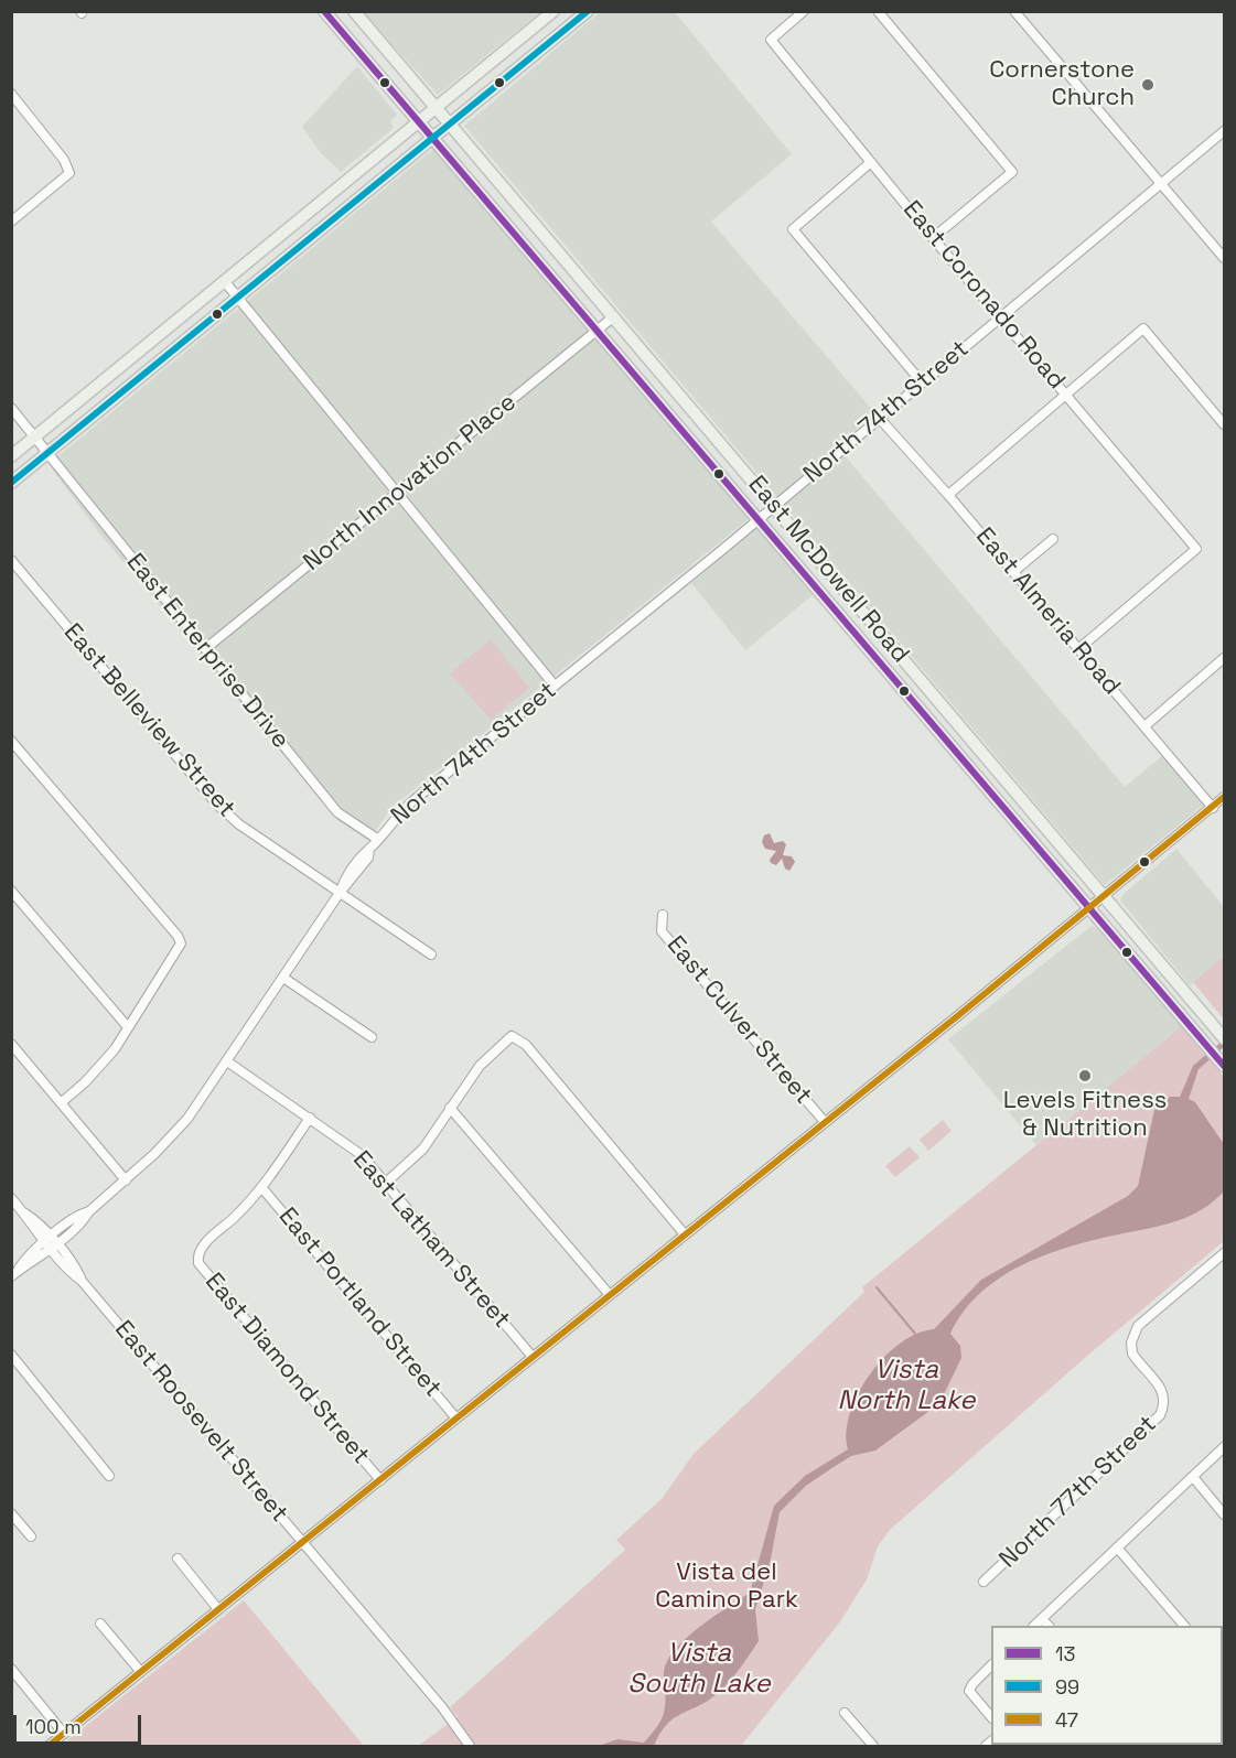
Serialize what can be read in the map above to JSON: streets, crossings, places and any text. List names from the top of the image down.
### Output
{
  "streets": {
    "main road": ["East McDowell Road"],
    "street": [
      "East Coronado Road",
      "North 74th Street",
      "North Innovation Place",
      "East Almeria Road",
      "East Enterprise Drive",
      "East Belleview Street",
      "East Culver Street",
      "East Latham Street",
      "East Portland Street",
      "East Diamond Street",
      "East Roosevelt Street",
      "North 77th Street"
    ]
  },
  "crossings": [
    ["East Coronado Road", "North 74th Street"],
    ["East Coronado Road", "East Almeria Road"],
    ["North 74th Street", "East McDowell Road"],
    ["North 74th Street", "East Almeria Road"],
    ["North 74th Street", "East Enterprise Drive"],
    ["North 74th Street", "East Belleview Street"],
    ["North 74th Street", "East Latham Street"],
    ["North 74th Street", "East Roosevelt Street"],
    ["North Innovation Place", "East McDowell Road"],
    ["North Innovation Place", "East Enterprise Drive"],
    ["East Portland Street", "East Diamond Street"]
  ],
  "water": ["Vista North Lake", "Vista South Lake"],
  "parks": ["Vista del Camino Park"],
  "places": ["Cornerstone Church", "Levels Fitness & Nutrition"],
  "lines": ["transit line 13", "transit line 99", "transit line 47"],
  "legend": ["13", "99", "47"],
  "scale_bar": "100 m"
}
